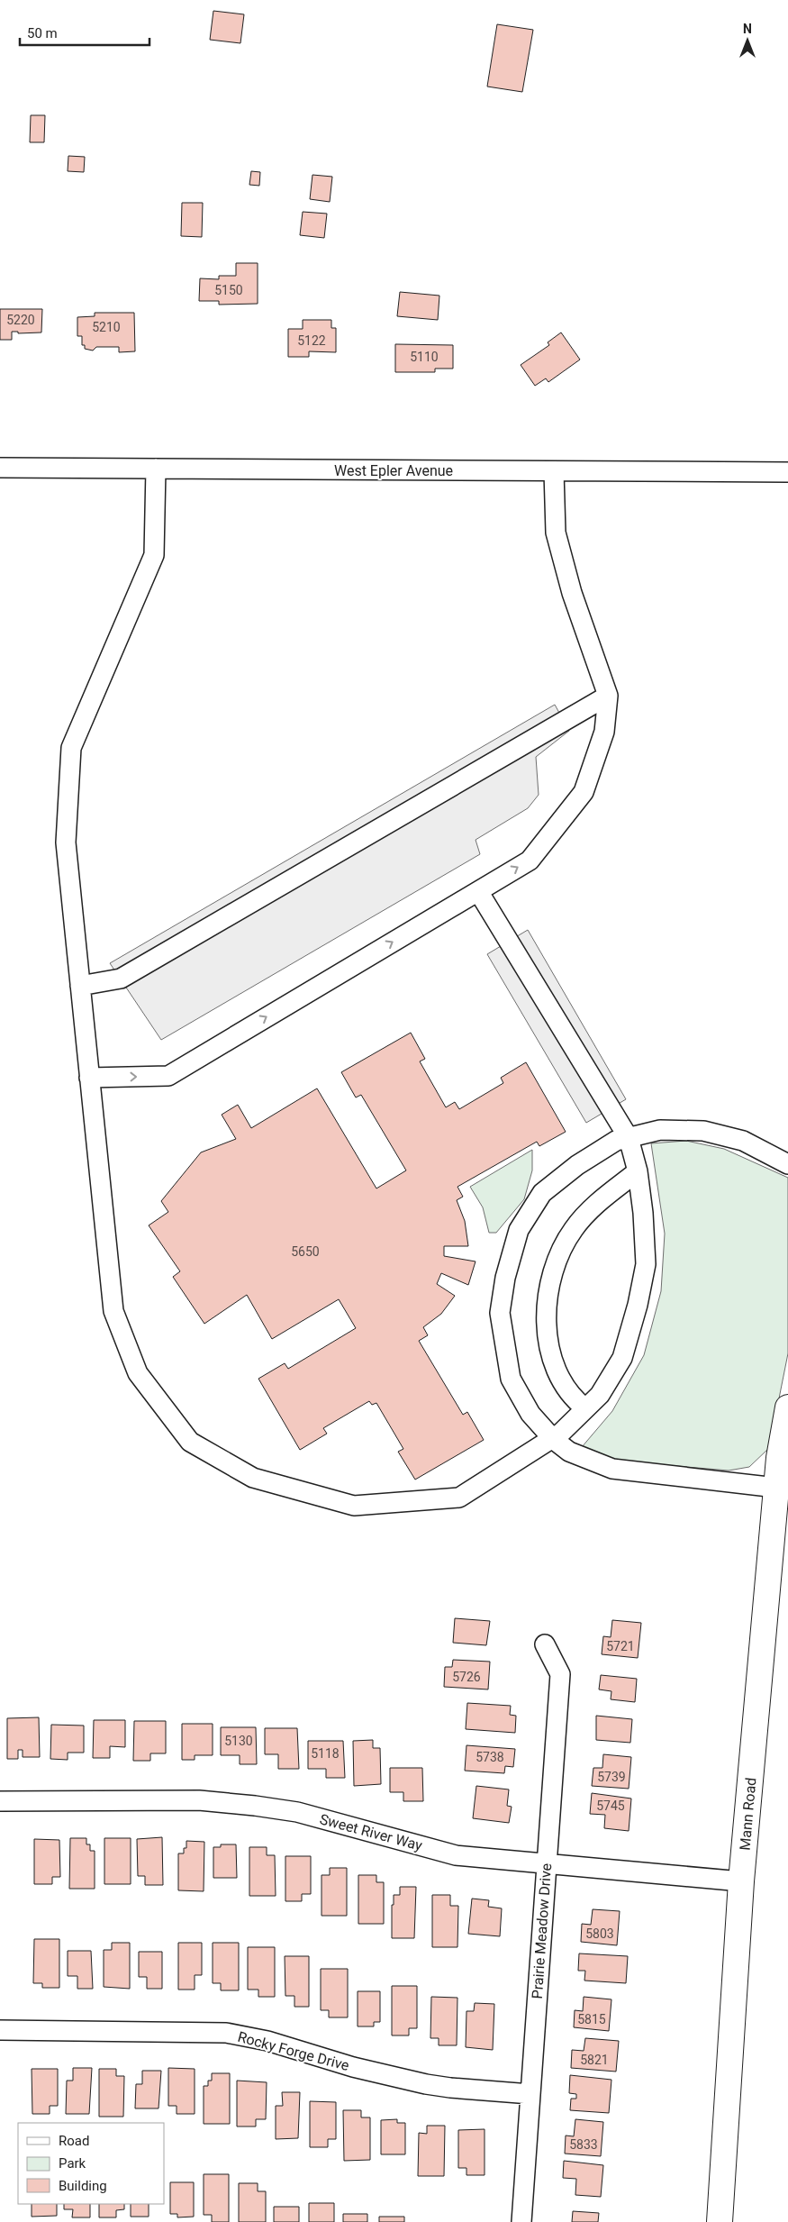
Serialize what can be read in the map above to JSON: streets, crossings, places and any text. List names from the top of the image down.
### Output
{
  "streets": {
    "main road": ["Mann Road"],
    "street": [
      "West Epler Avenue",
      "Sweet River Way",
      "Prairie Meadow Drive",
      "Rocky Forge Drive"
    ]
  },
  "crossings": [
    ["Mann Road", "Sweet River Way"],
    ["Sweet River Way", "Prairie Meadow Drive"],
    ["Prairie Meadow Drive", "Rocky Forge Drive"]
  ],
  "house_numbers": [
    "5150",
    "5220",
    "5210",
    "5122",
    "5110",
    "5650",
    "5721",
    "5726",
    "5130",
    "5118",
    "5738",
    "5739",
    "5745",
    "5803",
    "5815",
    "5821",
    "5833"
  ],
  "legend": ["Road", "Park", "Building"],
  "scale_bar": "50 m",
  "north": "top"
}
